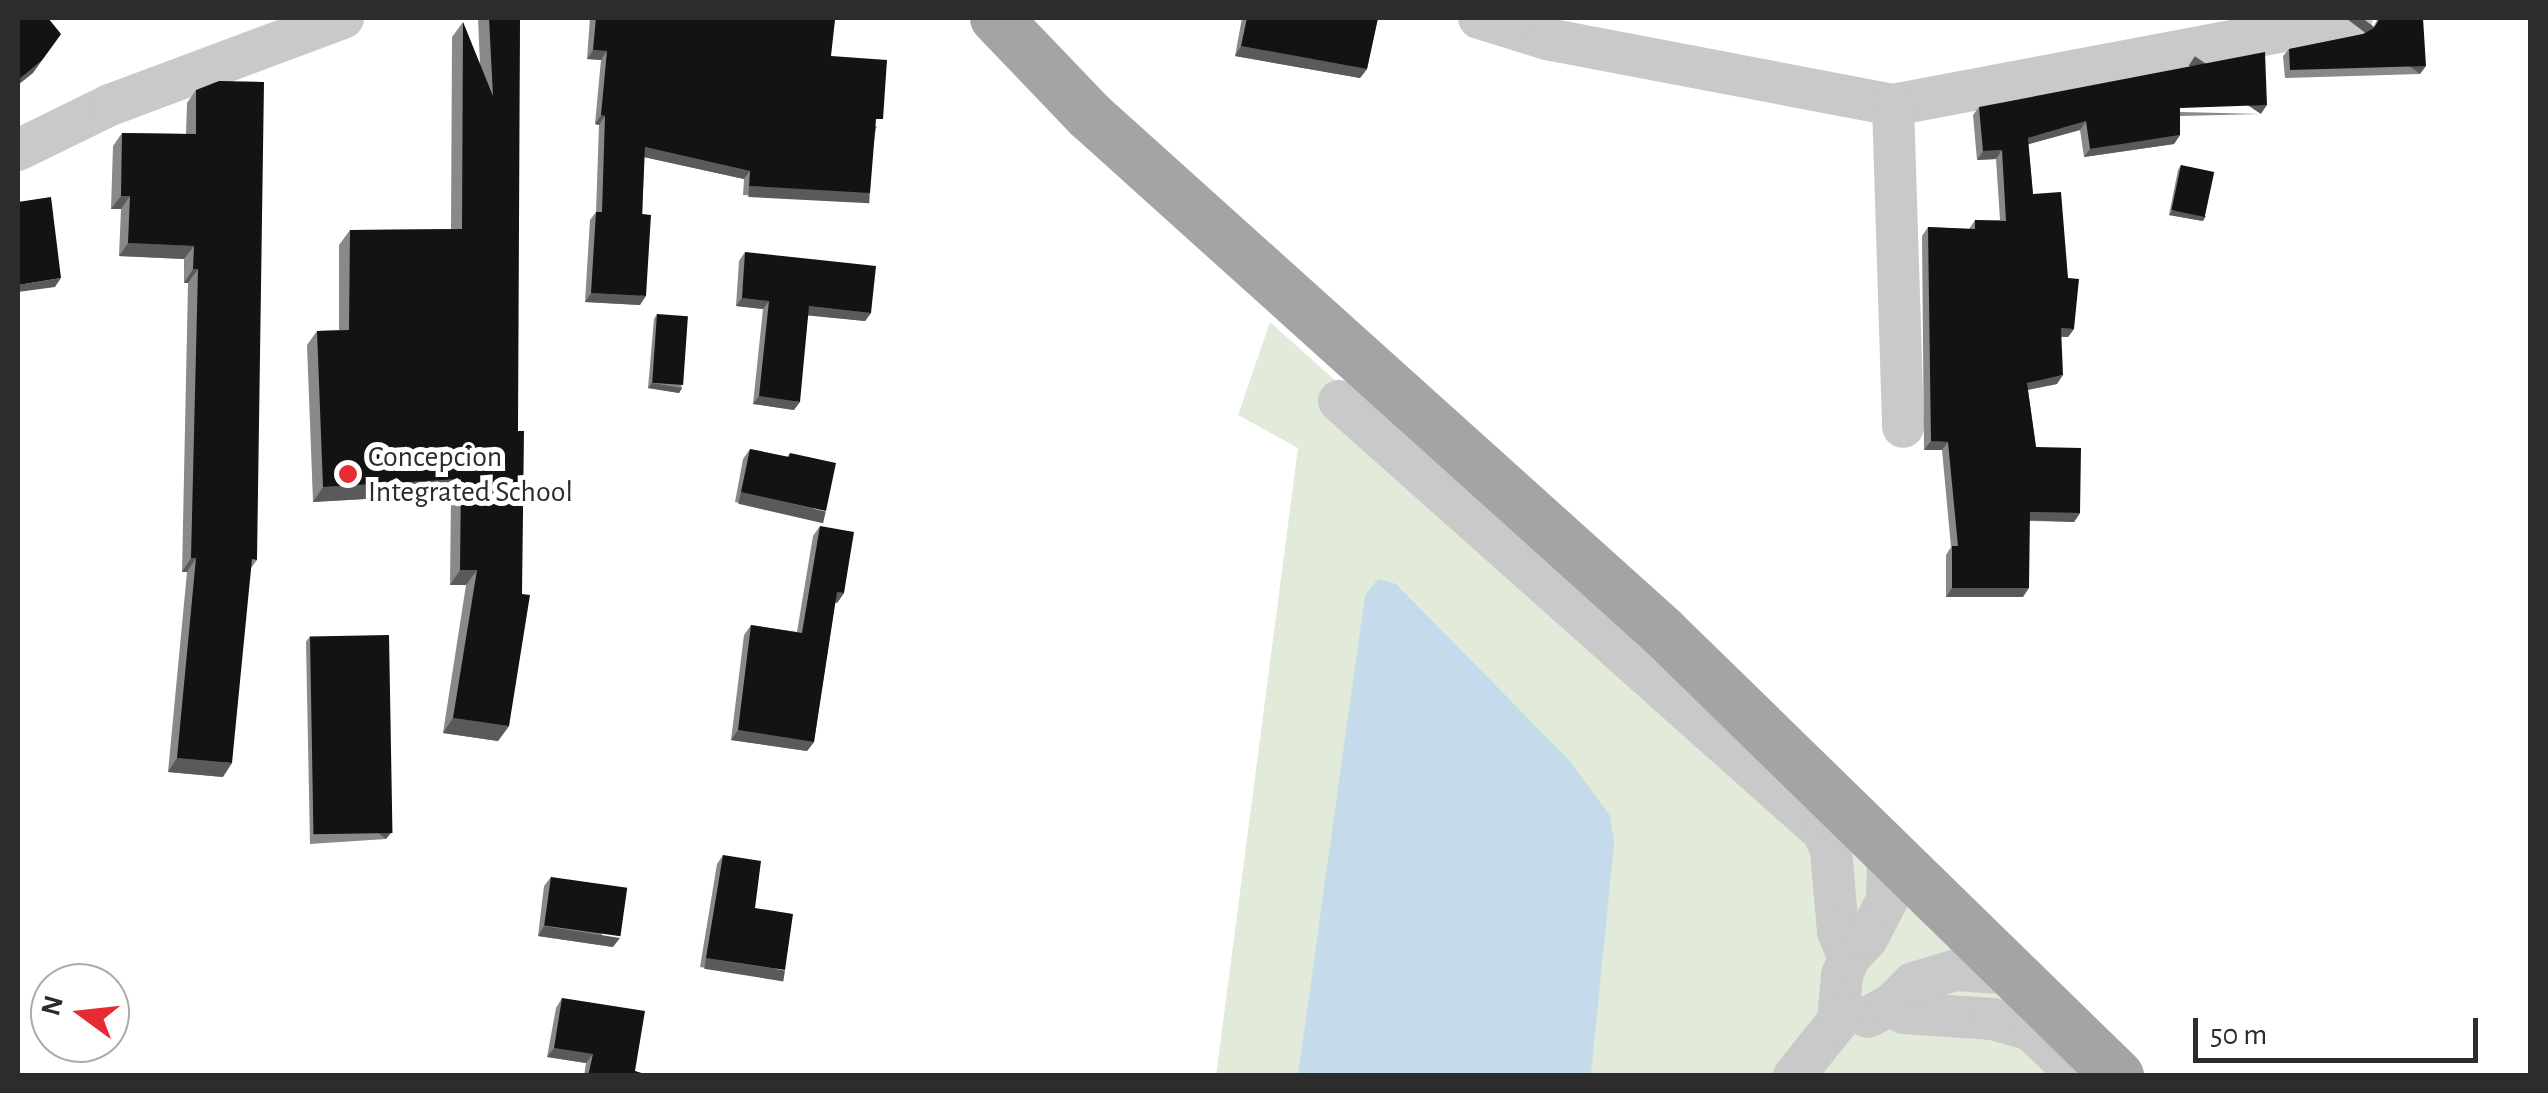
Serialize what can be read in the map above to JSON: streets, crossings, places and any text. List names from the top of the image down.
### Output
{
  "places": ["Concepcion Integrated School"],
  "scale_bar": "50 m",
  "north": "left"
}
